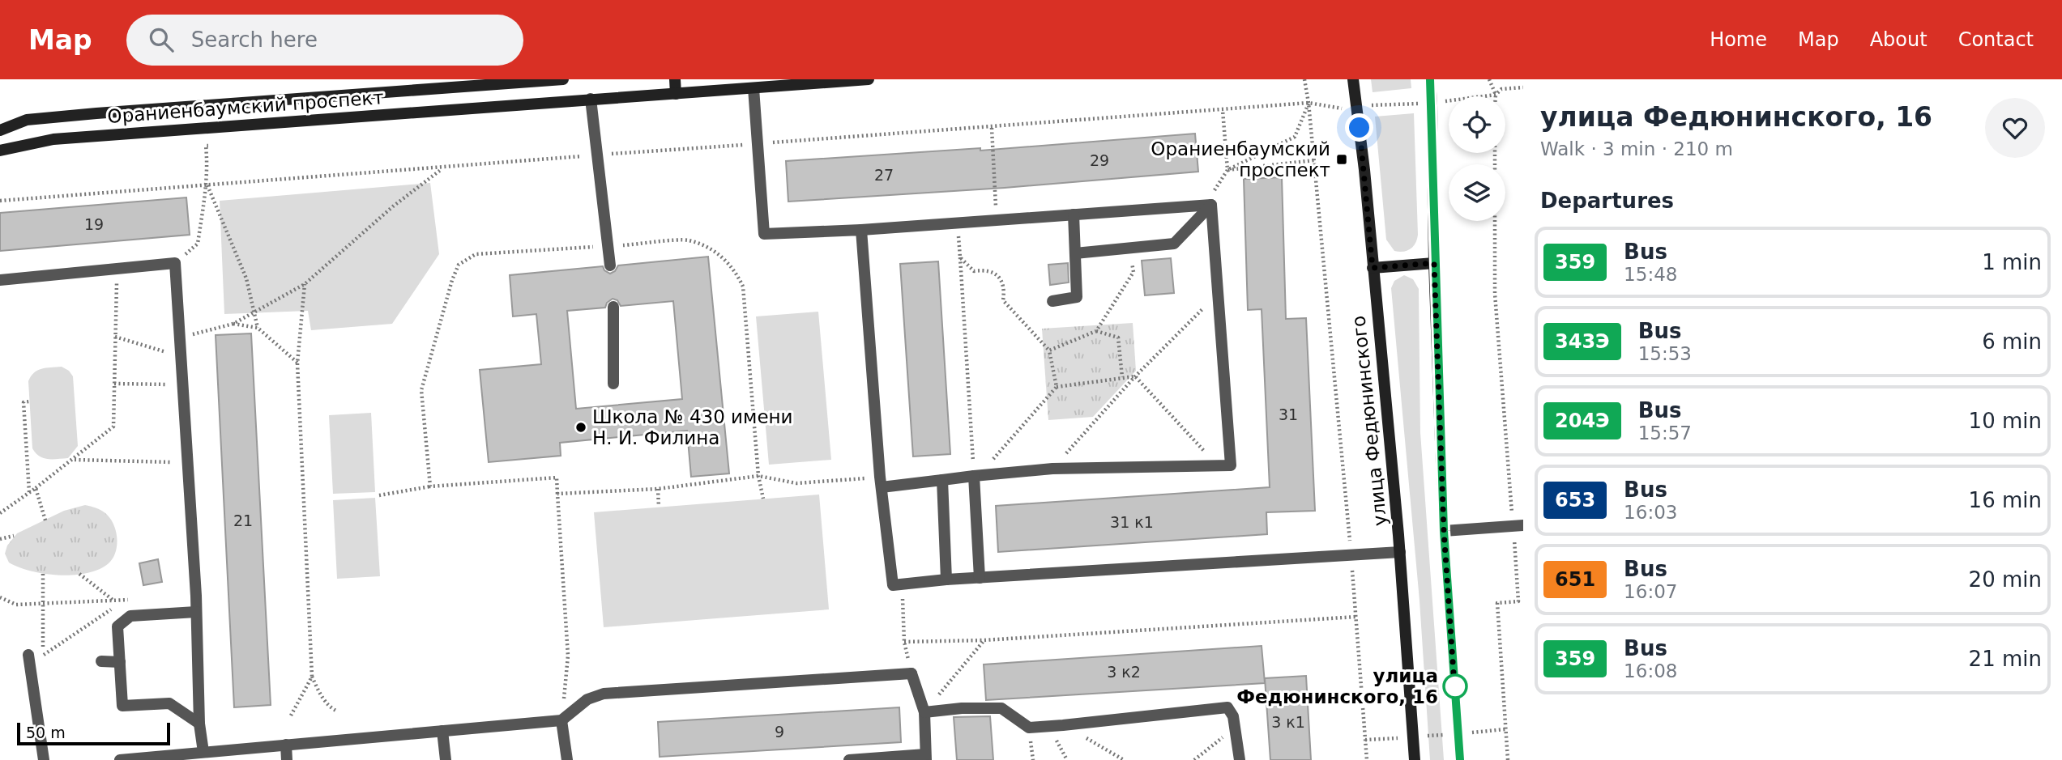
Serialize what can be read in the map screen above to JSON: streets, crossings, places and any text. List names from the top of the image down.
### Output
{
  "streets": {
    "main road": ["Ораниенбаумский проспект", "улица Федюнинского"]
  },
  "places": {
    "transit": ["Ораниенбаумский проспект"],
    "other": ["Школа № 430 имени Н. И. Филина", "улица Федюнинского, 16"]
  },
  "lines": ["bus line 359"],
  "house_numbers": [
    "29",
    "27",
    "19",
    "31",
    "21",
    "31 к1",
    "3 к2",
    "3 к1",
    "9"
  ],
  "scale_bar": "50 m",
  "page": {
    "header": "Map",
    "search": "Search here",
    "nav": [
      "Home",
      "Map",
      "About",
      "Contact"
    ],
    "heading": [
      ["улица Федюнинского, 16", "Walk · 3 min · 210 m"],
      "Departures"
    ],
    "list": [
      {
        "mark": "359",
        "name": "Bus",
        "note": "15:48",
        "value": "1 min"
      },
      {
        "mark": "343Э",
        "name": "Bus",
        "note": "15:53",
        "value": "6 min"
      },
      {
        "mark": "204Э",
        "name": "Bus",
        "note": "15:57",
        "value": "10 min"
      },
      {
        "mark": "653",
        "name": "Bus",
        "note": "16:03",
        "value": "16 min"
      },
      {
        "mark": "651",
        "name": "Bus",
        "note": "16:07",
        "value": "20 min"
      },
      {
        "mark": "359",
        "name": "Bus",
        "note": "16:08",
        "value": "21 min"
      }
    ],
    "scale": "50 m"
  }
}
